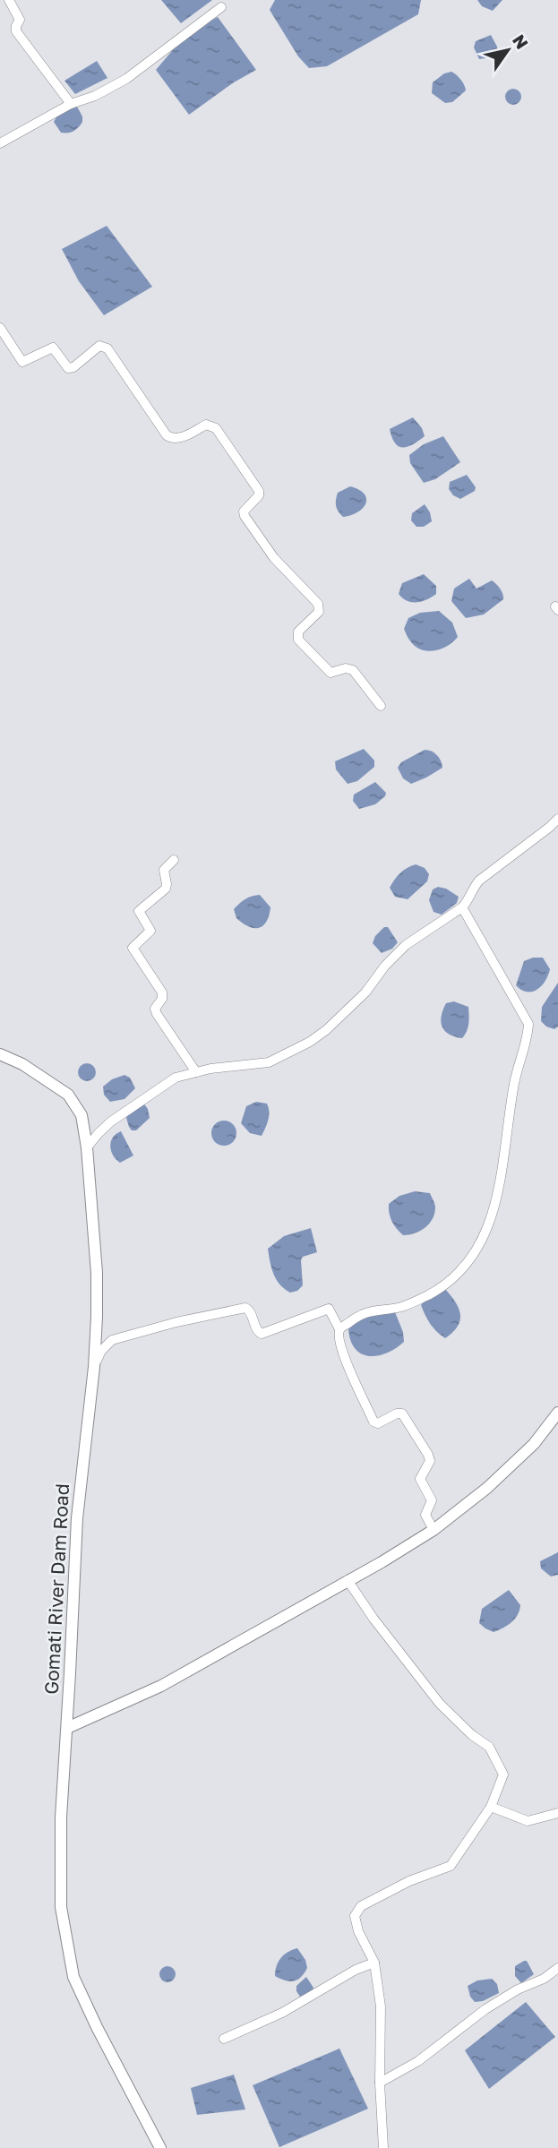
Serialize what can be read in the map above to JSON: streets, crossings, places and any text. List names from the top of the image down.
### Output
{
  "streets": {
    "main road": ["Gomati River Dam Road"]
  },
  "north": "top right"
}
